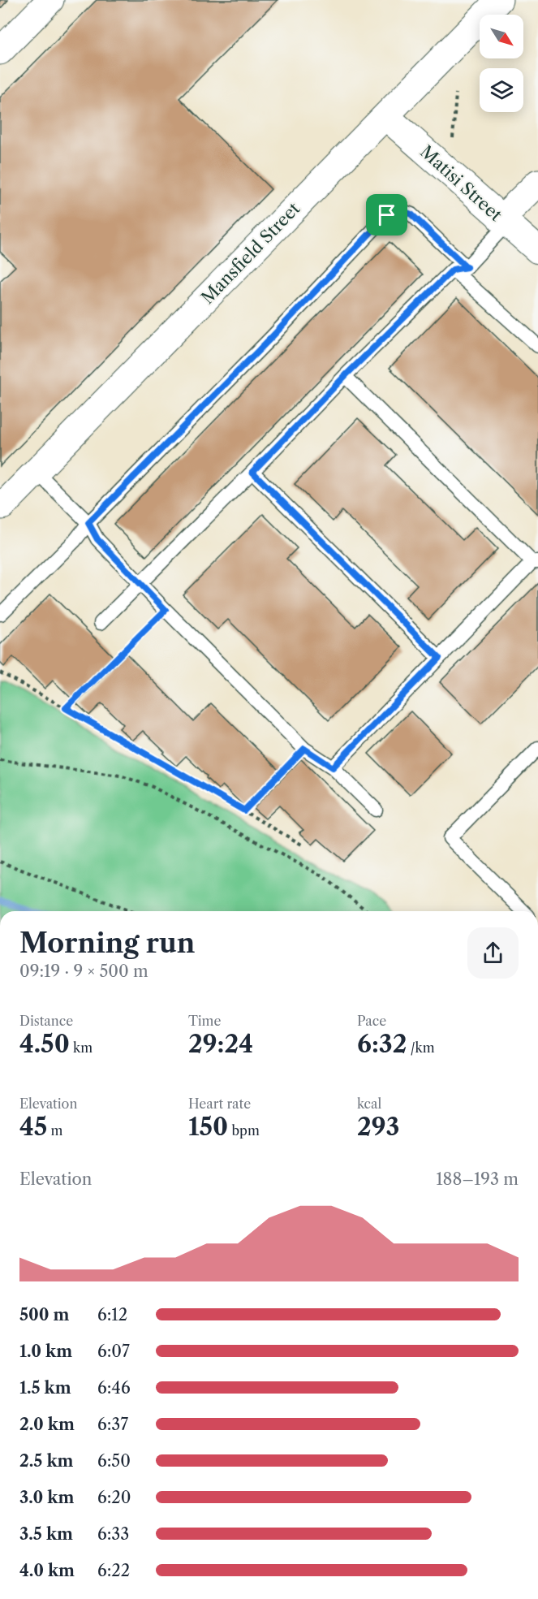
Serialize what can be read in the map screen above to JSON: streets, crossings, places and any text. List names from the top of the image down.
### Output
{
  "streets": {
    "street": ["Matisi Street", "Mansfield Street"]
  },
  "crossings": [
    ["Matisi Street", "Mansfield Street"]
  ],
  "north": "bottom right",
  "page": {
    "heading": ["Morning run", "09:19 · 9 × 500 m"],
    "stats": [
      ["Distance", "4.50 km"],
      ["Time", "29:24"],
      ["Pace", "6:32 /km"],
      ["Elevation", "45 m"],
      ["Heart rate", "150 bpm"],
      ["kcal", "293"]
    ],
    "chart": ["Elevation", "188–193 m"],
    "list": [
      {
        "name": "500 m",
        "note": "6:12"
      },
      {
        "name": "1.0 km",
        "note": "6:07"
      },
      {
        "name": "1.5 km",
        "note": "6:46"
      },
      {
        "name": "2.0 km",
        "note": "6:37"
      },
      {
        "name": "2.5 km",
        "note": "6:50"
      },
      {
        "name": "3.0 km",
        "note": "6:20"
      },
      {
        "name": "3.5 km",
        "note": "6:33"
      },
      {
        "name": "4.0 km",
        "note": "6:22"
      }
    ]
  }
}
